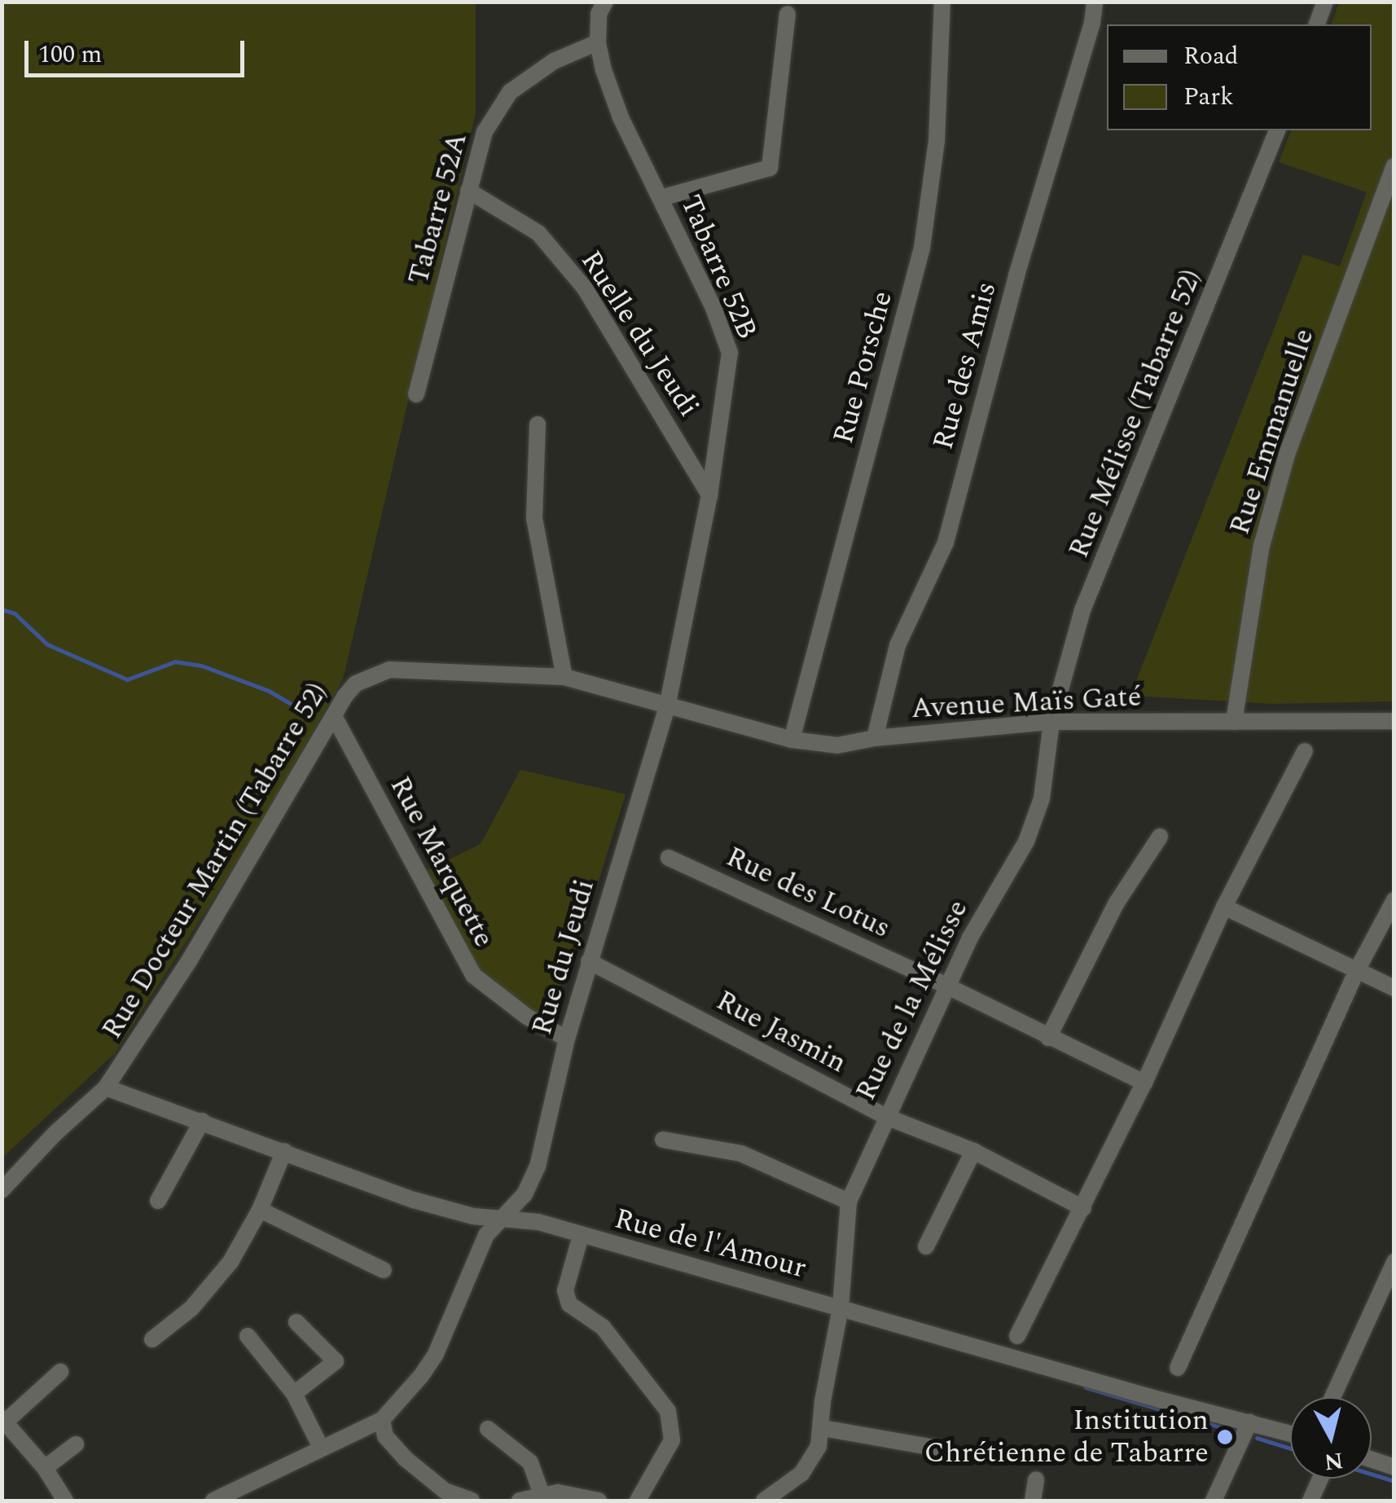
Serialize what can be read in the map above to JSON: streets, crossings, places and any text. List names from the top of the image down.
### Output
{
  "streets": {
    "street": [
      "Tabarre 52A",
      "Tabarre 52B",
      "Ruelle du Jeudi",
      "Rue des Amis",
      "Rue Porsche",
      "Rue Mélisse (Tabarre 52)",
      "Rue Emmanuelle",
      "Avenue Maïs Gaté",
      "Rue Docteur Martin (Tabarre 52)",
      "Rue Marquette",
      "Rue des Lotus",
      "Rue du Jeudi",
      "Rue de la Mélisse",
      "Rue Jasmin",
      "Rue de l'Amour"
    ]
  },
  "crossings": [
    ["Tabarre 52A", "Tabarre 52B"],
    ["Tabarre 52A", "Ruelle du Jeudi"],
    ["Tabarre 52B", "Ruelle du Jeudi"],
    ["Tabarre 52B", "Avenue Maïs Gaté"],
    ["Tabarre 52B", "Rue Docteur Martin (Tabarre 52)"],
    ["Tabarre 52B", "Rue du Jeudi"],
    ["Rue des Amis", "Avenue Maïs Gaté"],
    ["Rue Porsche", "Avenue Maïs Gaté"],
    ["Rue Mélisse (Tabarre 52)", "Avenue Maïs Gaté"],
    ["Rue Mélisse (Tabarre 52)", "Rue de la Mélisse"],
    ["Rue Emmanuelle", "Avenue Maïs Gaté"],
    ["Avenue Maïs Gaté", "Rue Docteur Martin (Tabarre 52)"],
    ["Avenue Maïs Gaté", "Rue du Jeudi"],
    ["Avenue Maïs Gaté", "Rue de la Mélisse"],
    ["Rue Docteur Martin (Tabarre 52)", "Rue Marquette"],
    ["Rue Docteur Martin (Tabarre 52)", "Rue du Jeudi"],
    ["Rue Docteur Martin (Tabarre 52)", "Rue de l'Amour"],
    ["Rue Marquette", "Rue du Jeudi"],
    ["Rue des Lotus", "Rue de la Mélisse"],
    ["Rue du Jeudi", "Rue Jasmin"],
    ["Rue du Jeudi", "Rue de l'Amour"],
    ["Rue de la Mélisse", "Rue Jasmin"],
    ["Rue de la Mélisse", "Rue de l'Amour"]
  ],
  "places": ["Institution Chrétienne de Tabarre"],
  "legend": ["Road", "Park"],
  "scale_bar": "100 m",
  "north": "bottom"
}
